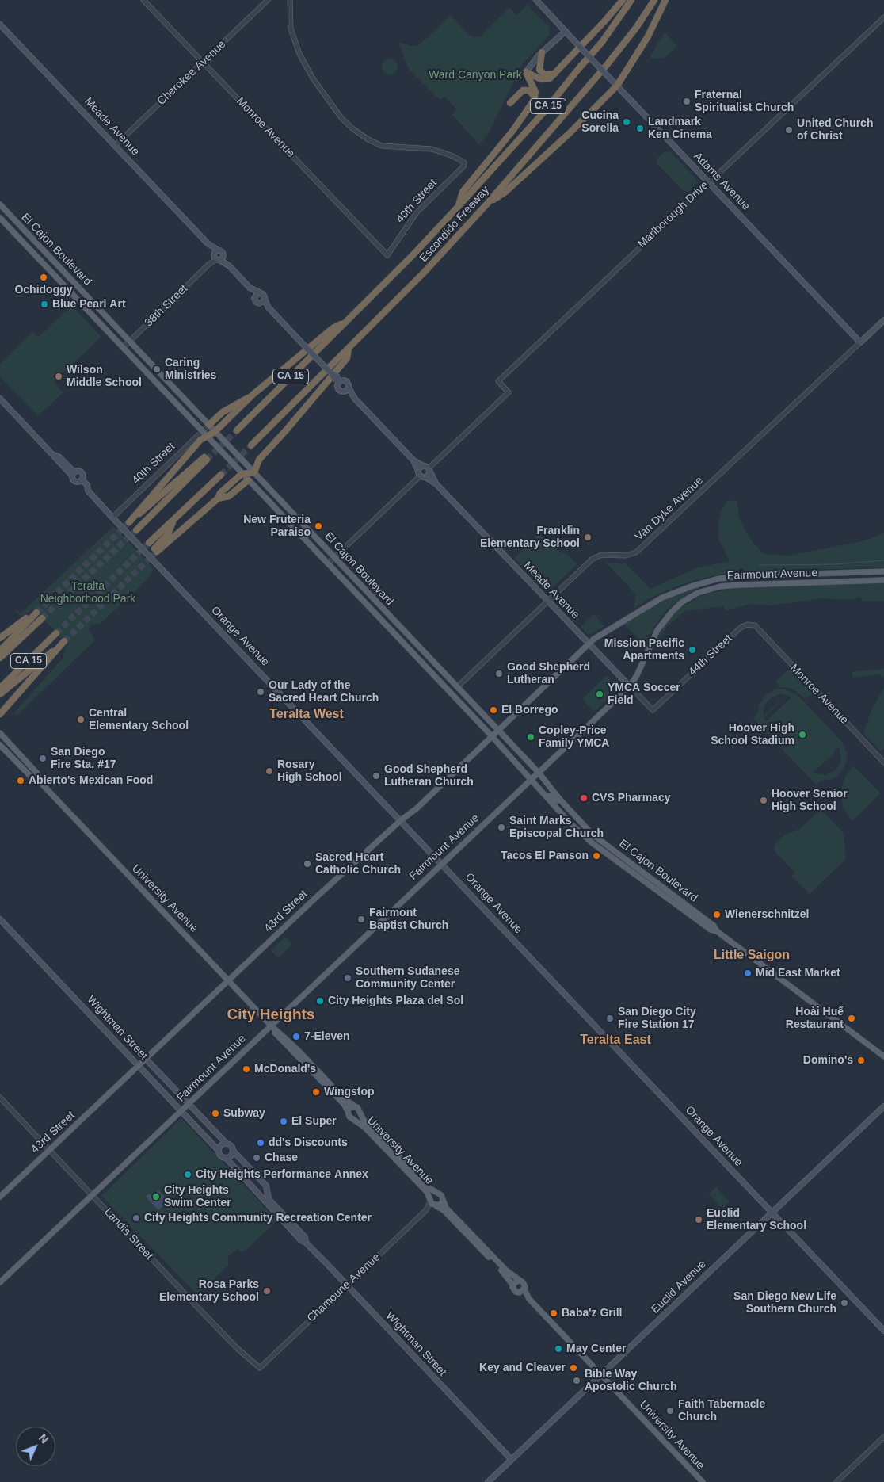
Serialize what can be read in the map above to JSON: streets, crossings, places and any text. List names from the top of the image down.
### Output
{
  "streets": {
    "highway": ["CA 15", "Escondido Freeway"],
    "main road": [
      "Meade Avenue",
      "Adams Avenue",
      "El Cajon Boulevard",
      "Van Dyke Avenue",
      "Fairmount Avenue",
      "Orange Avenue",
      "University Avenue",
      "43rd Street",
      "Wightman Street",
      "Euclid Avenue"
    ],
    "street": [
      "Cherokee Avenue",
      "Monroe Avenue",
      "40th Street",
      "Marlborough Drive",
      "38th Street",
      "44th Street",
      "Landis Street",
      "Chamoune Avenue"
    ]
  },
  "crossings": [
    ["Cherokee Avenue", "Meade Avenue"],
    ["Cherokee Avenue", "Monroe Avenue"],
    ["Meade Avenue", "Marlborough Drive"],
    ["Meade Avenue", "38th Street"],
    ["Meade Avenue", "Van Dyke Avenue"],
    ["Meade Avenue", "Fairmount Avenue"],
    ["Meade Avenue", "44th Street"],
    ["Meade Avenue", "43rd Street"],
    ["Monroe Avenue", "40th Street"],
    ["Monroe Avenue", "44th Street"],
    ["Adams Avenue", "Marlborough Drive"],
    ["Adams Avenue", "Van Dyke Avenue"],
    ["40th Street", "El Cajon Boulevard"],
    ["40th Street", "Orange Avenue"],
    ["El Cajon Boulevard", "38th Street"],
    ["El Cajon Boulevard", "Van Dyke Avenue"],
    ["El Cajon Boulevard", "Fairmount Avenue"],
    ["El Cajon Boulevard", "43rd Street"],
    ["Fairmount Avenue", "Orange Avenue"],
    ["Fairmount Avenue", "University Avenue"],
    ["Fairmount Avenue", "43rd Street"],
    ["Fairmount Avenue", "Wightman Street"],
    ["Fairmount Avenue", "Landis Street"],
    ["Orange Avenue", "43rd Street"],
    ["Orange Avenue", "Euclid Avenue"],
    ["University Avenue", "43rd Street"],
    ["University Avenue", "Euclid Avenue"],
    ["University Avenue", "Chamoune Avenue"],
    ["43rd Street", "Wightman Street"],
    ["43rd Street", "Landis Street"],
    ["Wightman Street", "Euclid Avenue"],
    ["Wightman Street", "Chamoune Avenue"],
    ["Landis Street", "Chamoune Avenue"]
  ],
  "districts": [
    "Teralta West",
    "Little Saigon",
    "City Heights",
    "Teralta East"
  ],
  "parks": ["Ward Canyon Park", "Teralta Neighborhood Park"],
  "places": [
    "Fraternal Spiritualist Church",
    "Cucina Sorella",
    "Landmark Ken Cinema",
    "United Church of Christ",
    "Ochidoggy",
    "Blue Pearl Art",
    "Caring Ministries",
    "Wilson Middle School",
    "New Fruteria Paraiso",
    "Franklin Elementary School",
    "Mission Pacific Apartments",
    "Good Shepherd Lutheran",
    "Our Lady of the Sacred Heart Church",
    "YMCA Soccer Field",
    "El Borrego",
    "Central Elementary School",
    "Hoover High School Stadium",
    "Copley-Price Family YMCA",
    "San Diego Fire Sta. #17",
    "Rosary High School",
    "Good Shepherd Lutheran Church",
    "Abierto's Mexican Food",
    "CVS Pharmacy",
    "Hoover Senior High School",
    "Saint Marks Episcopal Church",
    "Tacos El Panson",
    "Sacred Heart Catholic Church",
    "Wienerschnitzel",
    "Fairmont Baptist Church",
    "Mid East Market",
    "Southern Sudanese Community Center",
    "City Heights Plaza del Sol",
    "San Diego City Fire Station 17",
    "Hoài Huế Restaurant",
    "7-Eleven",
    "Domino's",
    "McDonald's",
    "Wingstop",
    "Subway",
    "El Super",
    "dd's Discounts",
    "Chase",
    "City Heights Performance Annex",
    "City Heights Swim Center",
    "City Heights Community Recreation Center",
    "Euclid Elementary School",
    "Rosa Parks Elementary School",
    "San Diego New Life Southern Church",
    "Baba'z Grill",
    "May Center",
    "Key and Cleaver",
    "Bible Way Apostolic Church",
    "Faith Tabernacle Church"
  ],
  "north": "top right"
}
